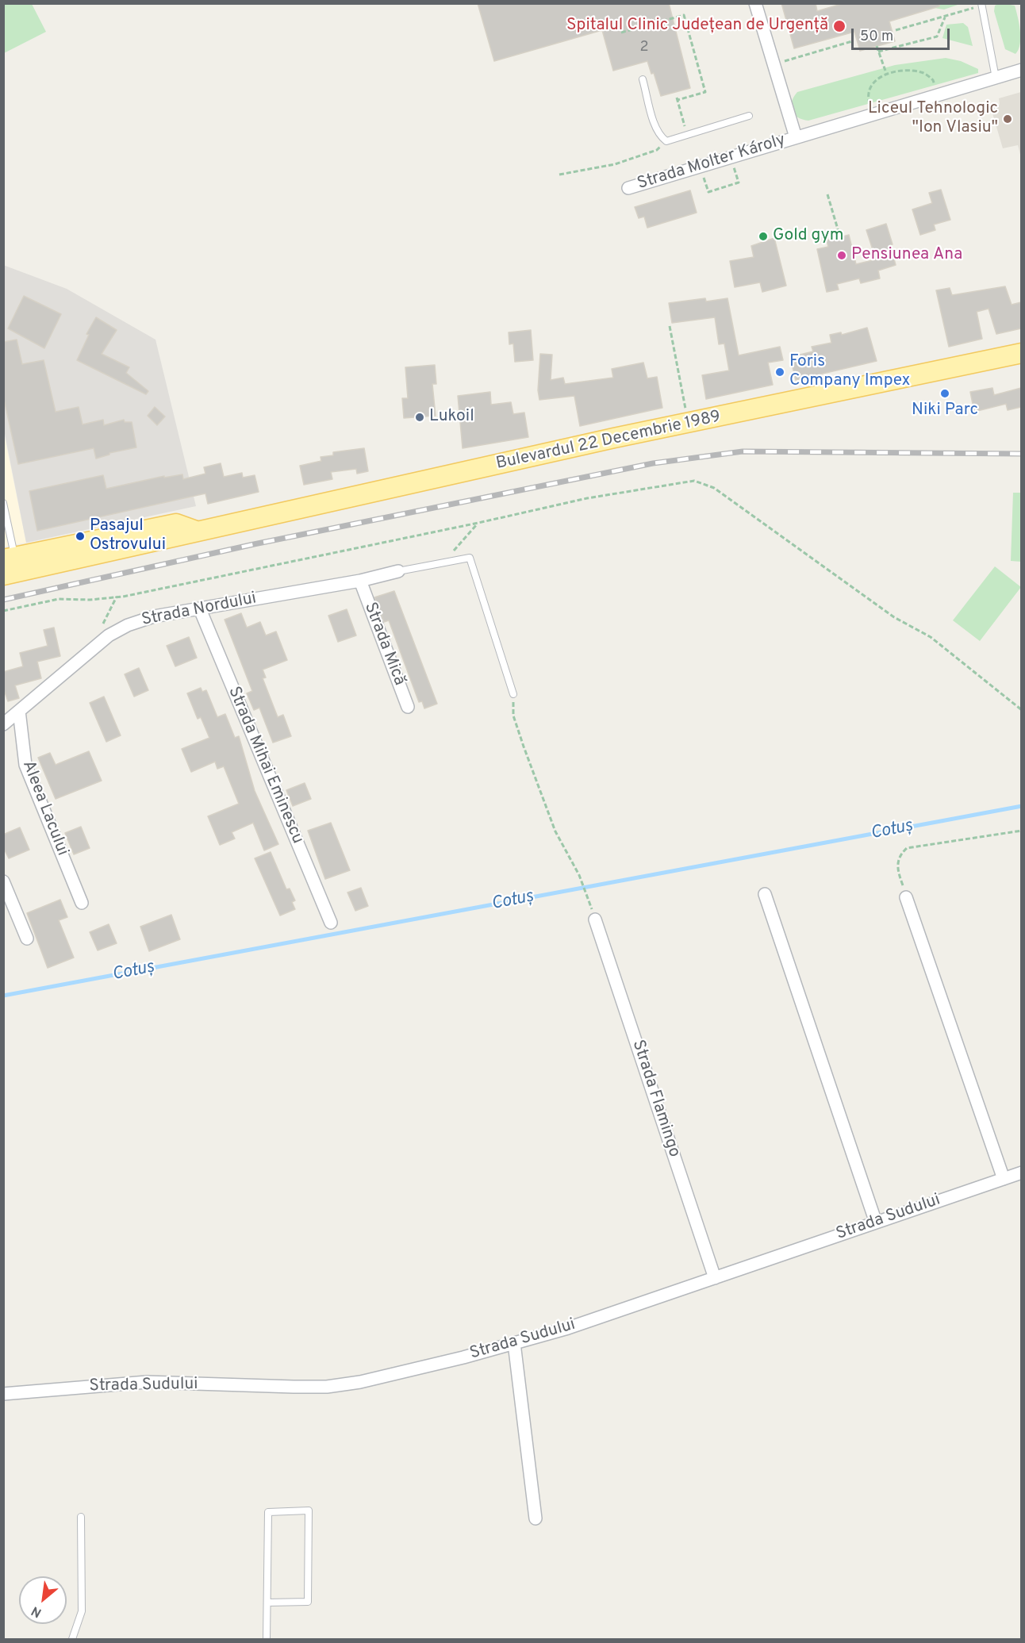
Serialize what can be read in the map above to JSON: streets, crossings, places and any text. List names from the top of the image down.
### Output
{
  "streets": {
    "main road": ["Bulevardul 22 Decembrie 1989"],
    "street": [
      "Strada Molter Károly",
      "Strada Nordului",
      "Strada Mică",
      "Strada Mihai Eminescu",
      "Aleea Lacului",
      "Strada Flamingo",
      "Strada Sudului"
    ]
  },
  "crossings": [
    ["Strada Nordului", "Strada Mică"],
    ["Strada Nordului", "Strada Mihai Eminescu"],
    ["Strada Nordului", "Aleea Lacului"],
    ["Strada Flamingo", "Strada Sudului"]
  ],
  "water": ["Cotuș"],
  "places": [
    "Spitalul Clinic Județean de Urgență",
    "Liceul Tehnologic \"Ion Vlasiu\"",
    "Gold gym",
    "Pensiunea Ana",
    "Foris Company Impex",
    "Niki Parc",
    "Lukoil",
    "Pasajul Ostrovului"
  ],
  "house_numbers": ["2"],
  "scale_bar": "50 m",
  "north": "bottom left"
}
